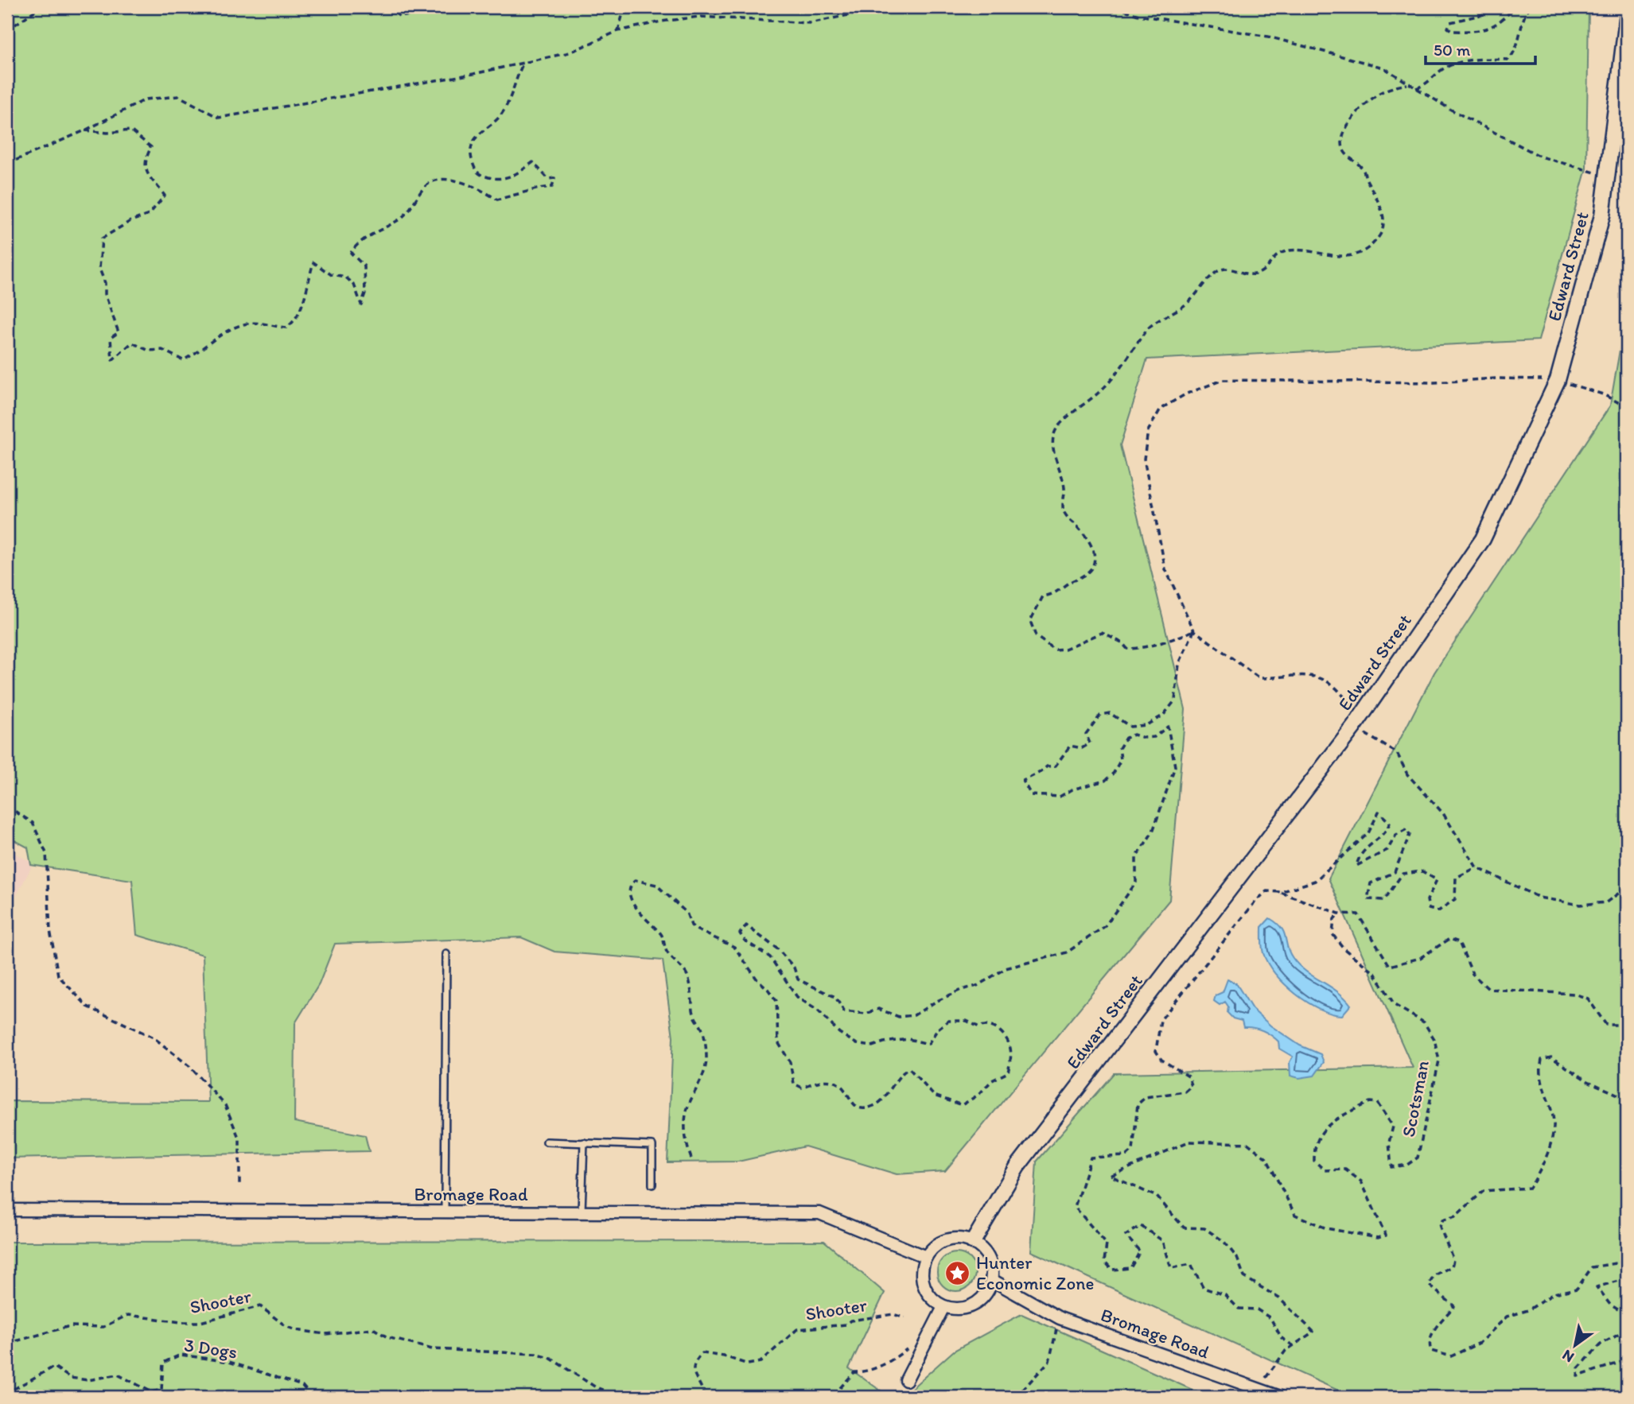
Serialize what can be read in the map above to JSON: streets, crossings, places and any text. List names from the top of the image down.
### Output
{
  "streets": {
    "street": ["Edward Street", "Bromage Road"],
    "path": ["Scotsman", "Shooter", "3 Dogs"]
  },
  "crossings": [
    ["Edward Street", "Bromage Road"],
    ["Scotsman", "Bromage Road"]
  ],
  "places": {
    "place": ["Hunter Economic Zone"]
  },
  "scale_bar": "50 m",
  "north": "bottom left"
}
